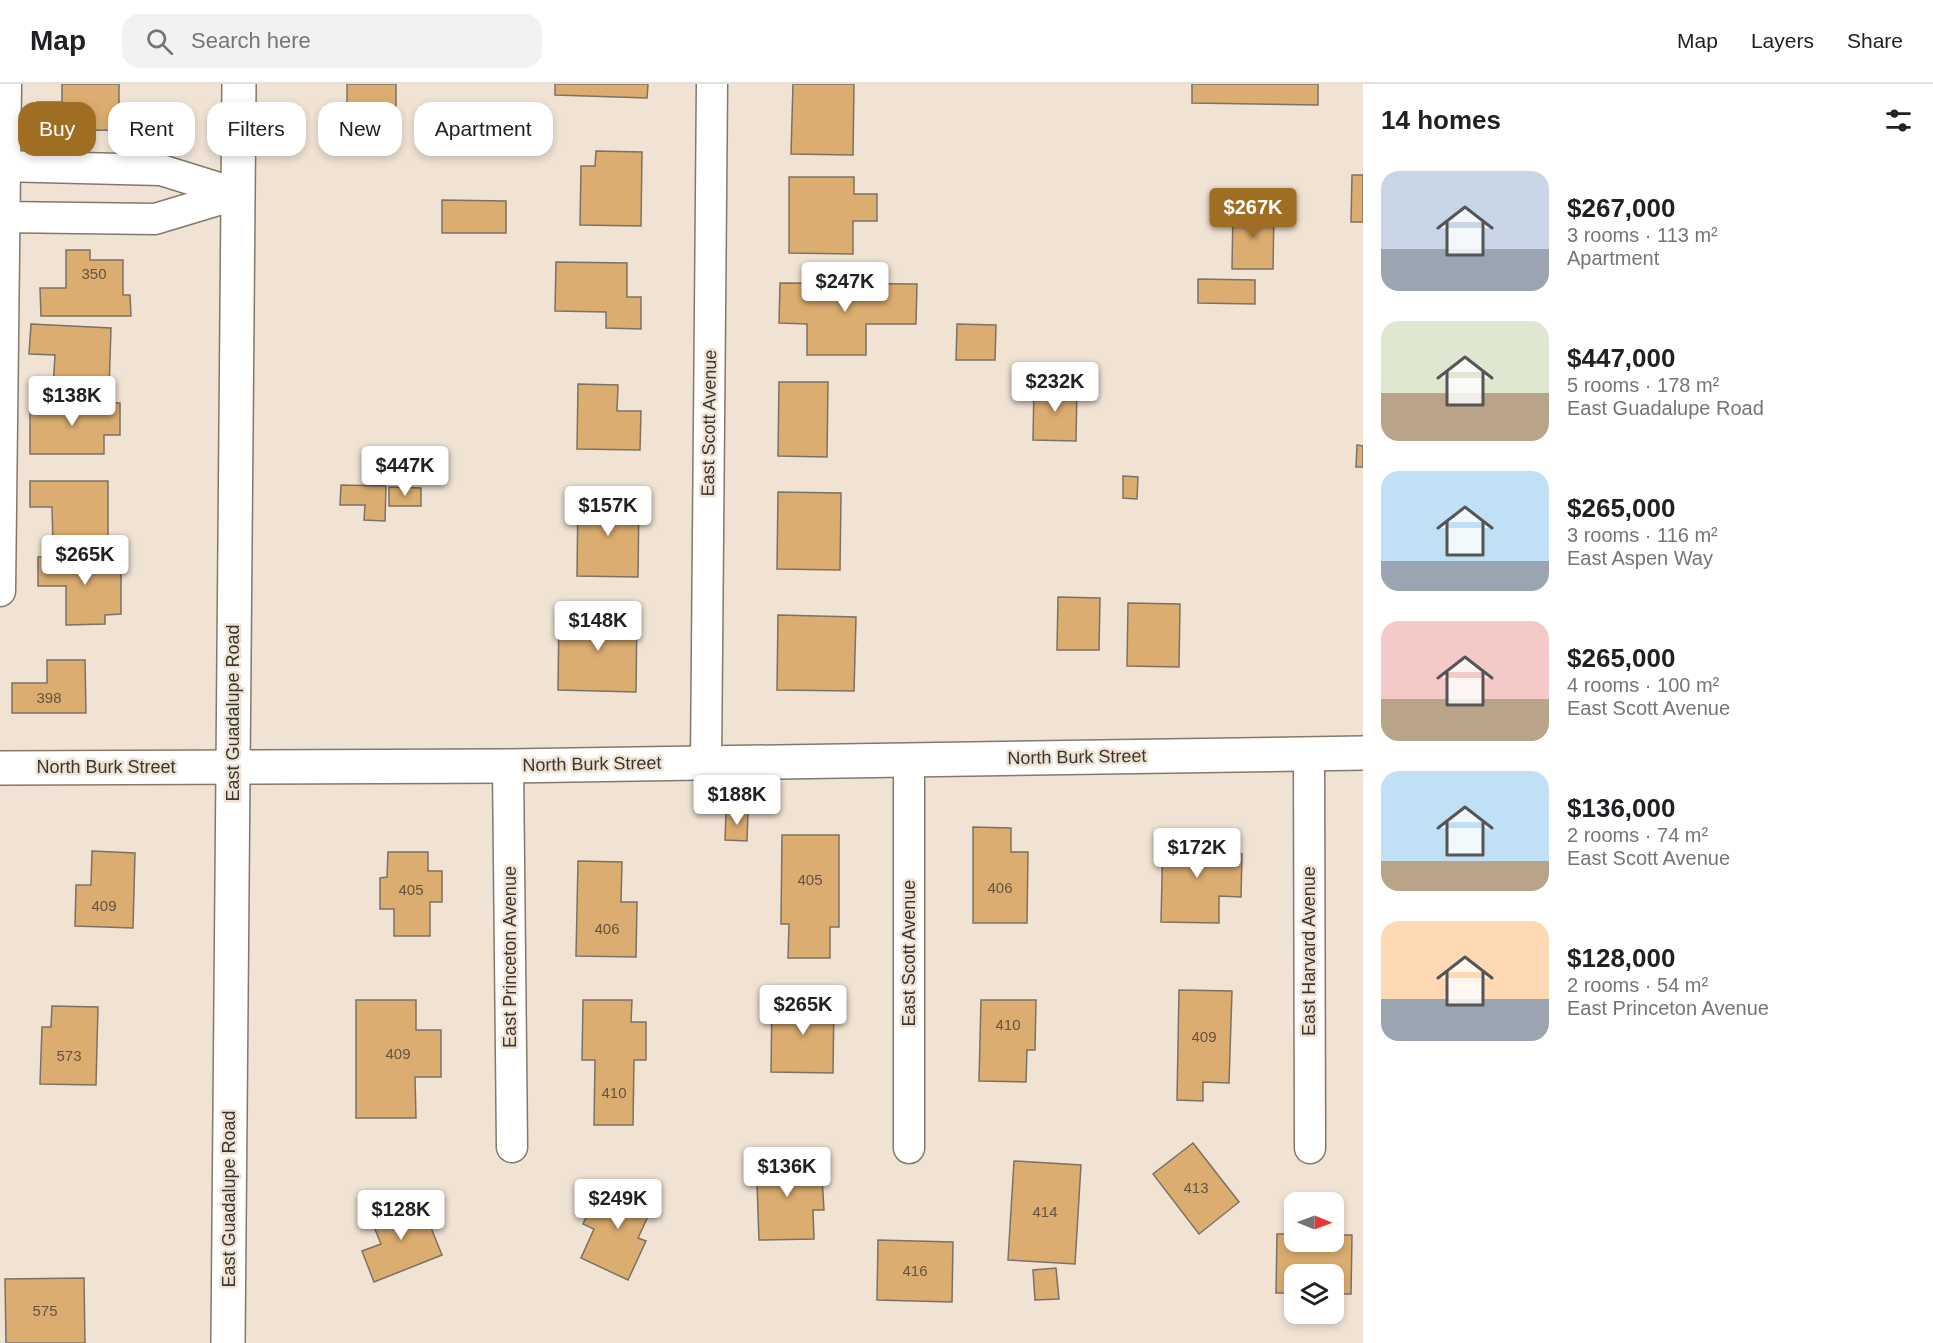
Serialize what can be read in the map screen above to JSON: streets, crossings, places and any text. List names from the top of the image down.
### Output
{
  "streets": {
    "street": [
      "East Scott Avenue",
      "East Guadalupe Road",
      "North Burk Street",
      "East Harvard Avenue",
      "East Princeton Avenue"
    ]
  },
  "crossings": [
    ["East Scott Avenue", "North Burk Street"],
    ["East Guadalupe Road", "North Burk Street"],
    ["North Burk Street", "East Harvard Avenue"],
    ["North Burk Street", "East Princeton Avenue"]
  ],
  "house_numbers": [
    "350",
    "398",
    "405",
    "406",
    "405",
    "409",
    "406",
    "410",
    "409",
    "409",
    "573",
    "410",
    "413",
    "414",
    "416",
    "575"
  ],
  "north": "right",
  "page": {
    "header": "Map",
    "search": "Search here",
    "nav": ["Map", "Layers", "Share"],
    "heading": "14 homes",
    "chip": [
      "Buy",
      "Rent",
      "Filters",
      "New",
      "Apartment"
    ],
    "list": [
      {
        "name": "$267,000",
        "note": "3 rooms · 113 m² · Apartment"
      },
      {
        "name": "$447,000",
        "note": "5 rooms · 178 m² · East Guadalupe Road"
      },
      {
        "name": "$265,000",
        "note": "3 rooms · 116 m² · East Aspen Way"
      },
      {
        "name": "$265,000",
        "note": "4 rooms · 100 m² · East Scott Avenue"
      },
      {
        "name": "$136,000",
        "note": "2 rooms · 74 m² · East Scott Avenue"
      },
      {
        "name": "$128,000",
        "note": "2 rooms · 54 m² · East Princeton Avenue"
      }
    ],
    "price": [
      "$267K",
      "$247K",
      "$232K",
      "$138K",
      "$447K",
      "$157K",
      "$265K",
      "$148K",
      "$188K",
      "$172K",
      "$265K",
      "$136K",
      "$249K",
      "$128K"
    ]
  }
}
